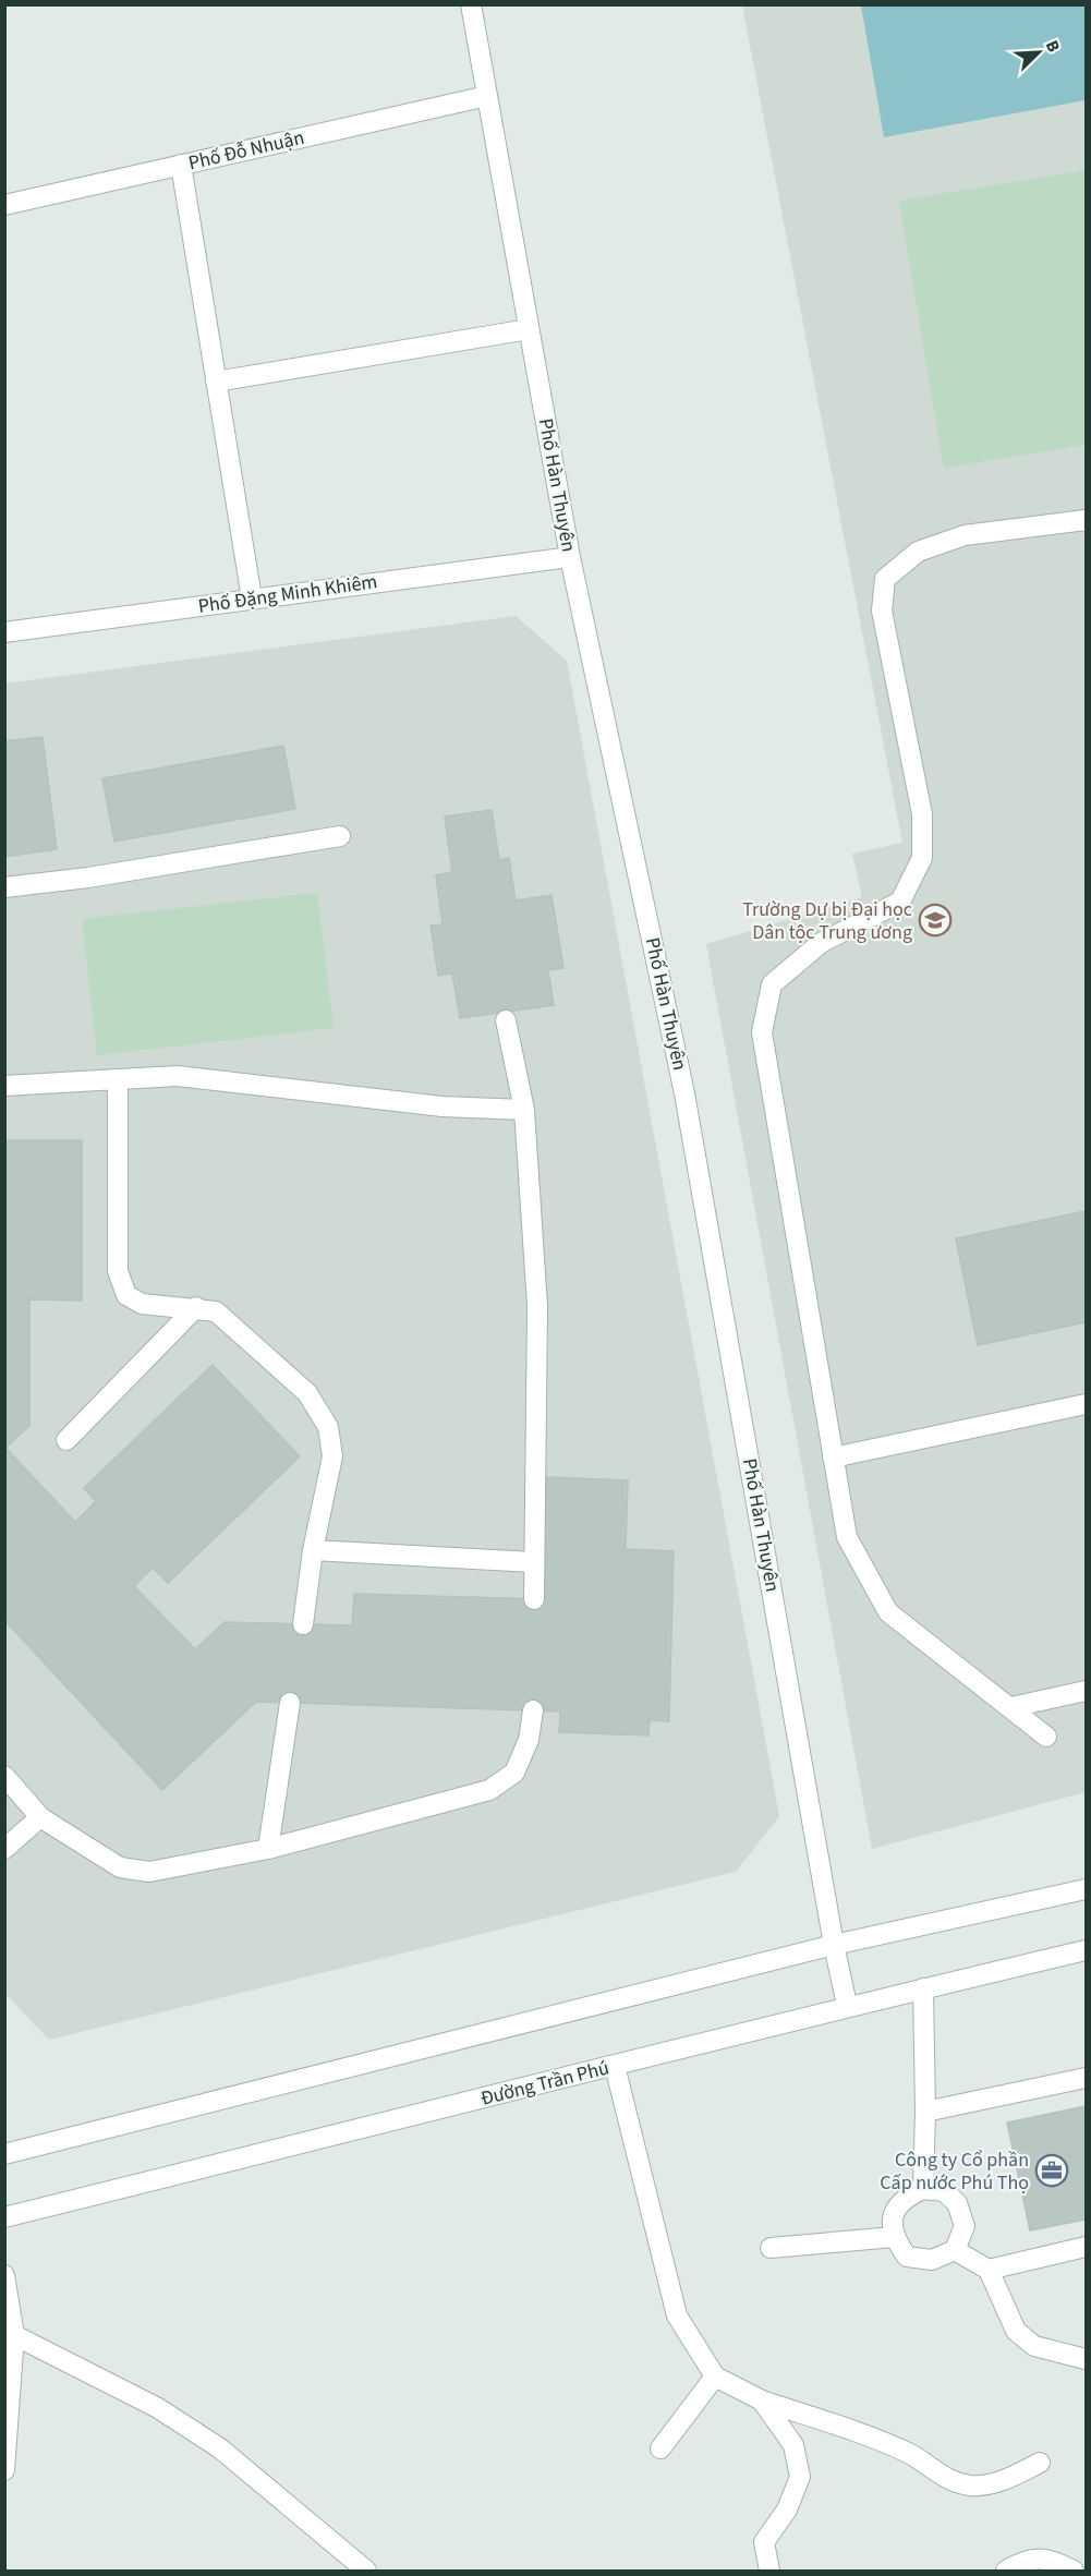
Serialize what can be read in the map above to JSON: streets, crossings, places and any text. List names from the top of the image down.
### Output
{
  "streets": {
    "street": [
      "Phố Đỗ Nhuận",
      "Phố Hàn Thuyên",
      "Phố Đặng Minh Khiêm",
      "Đường Trần Phú"
    ]
  },
  "crossings": [
    ["Phố Đỗ Nhuận", "Phố Hàn Thuyên"],
    ["Phố Hàn Thuyên", "Phố Đặng Minh Khiêm"],
    ["Phố Hàn Thuyên", "Đường Trần Phú"]
  ],
  "places": {
    "school or university": ["Trường Dự bị Đại học Dân tộc Trung ương"],
    "office": ["Công ty Cổ phần Cấp nước Phú Thọ"]
  },
  "north": "top right"
}
